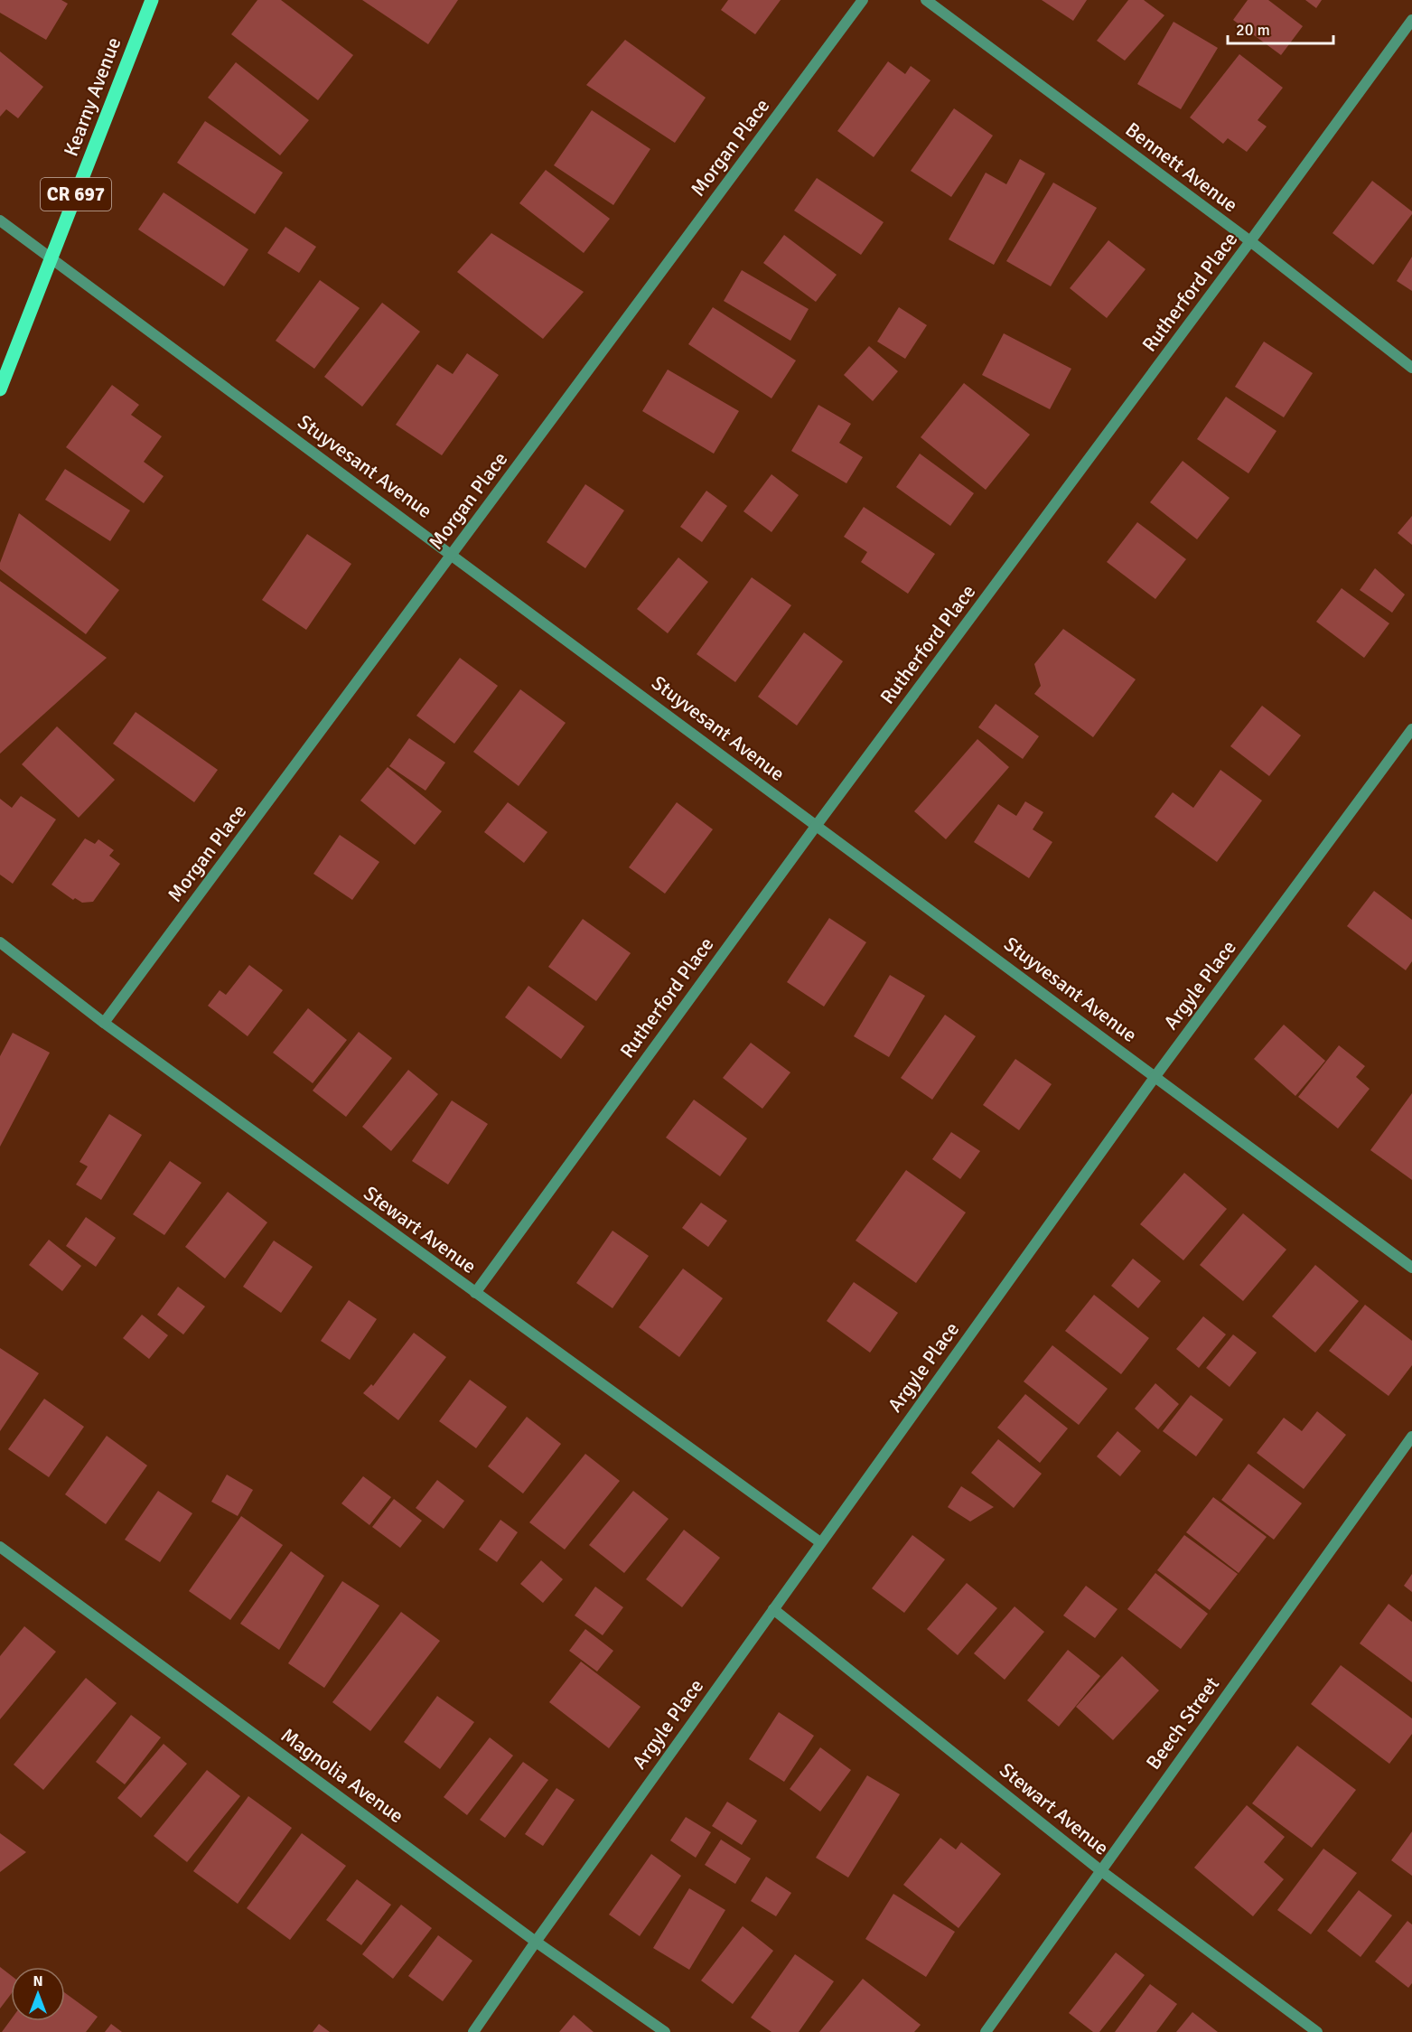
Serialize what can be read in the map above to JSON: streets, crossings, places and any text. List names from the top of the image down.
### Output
{
  "streets": {
    "main road": ["Kearny Avenue", "CR 697"],
    "street": [
      "Morgan Place",
      "Bennett Avenue",
      "Rutherford Place",
      "Stuyvesant Avenue",
      "Argyle Place",
      "Stewart Avenue",
      "Beech Street",
      "Magnolia Avenue"
    ]
  },
  "crossings": [
    ["Kearny Avenue", "Stuyvesant Avenue"],
    ["Morgan Place", "Stuyvesant Avenue"],
    ["Morgan Place", "Stewart Avenue"],
    ["Bennett Avenue", "Rutherford Place"],
    ["Rutherford Place", "Stuyvesant Avenue"],
    ["Rutherford Place", "Stewart Avenue"],
    ["Stuyvesant Avenue", "Argyle Place"],
    ["Argyle Place", "Stewart Avenue"],
    ["Argyle Place", "Magnolia Avenue"],
    ["Stewart Avenue", "Beech Street"]
  ],
  "scale_bar": "20 m",
  "north": "top"
}
